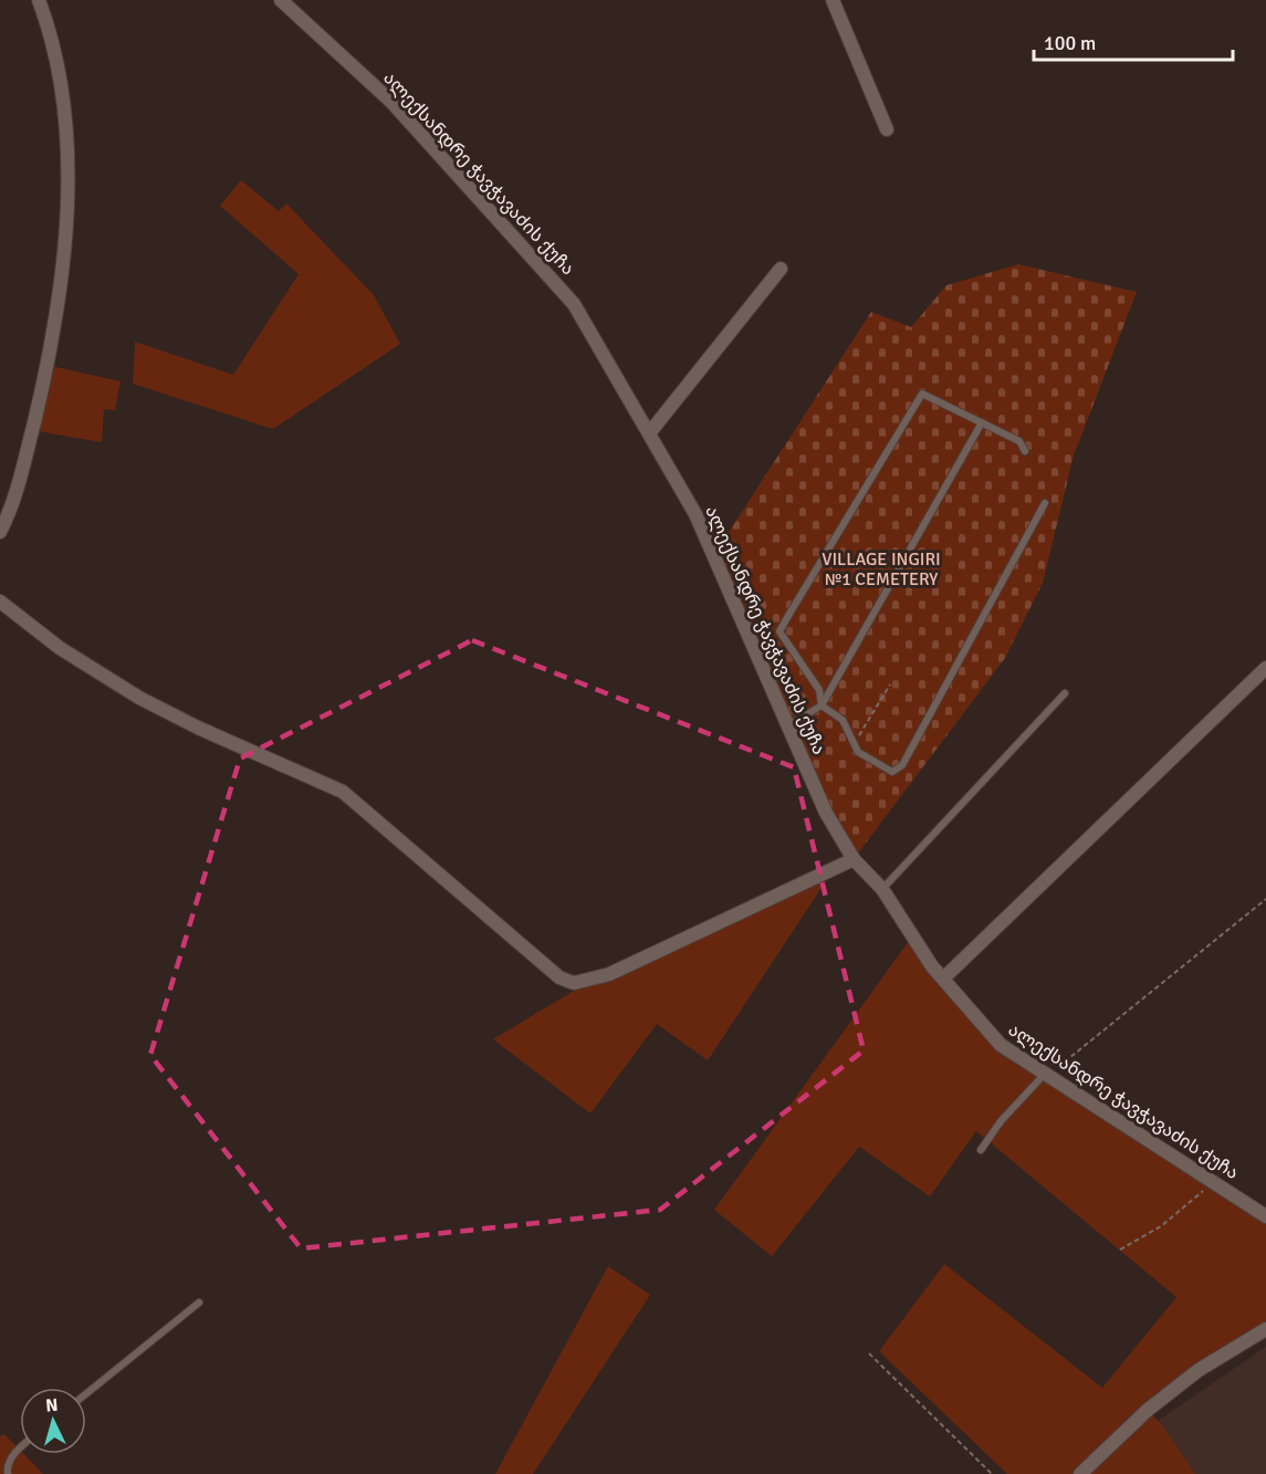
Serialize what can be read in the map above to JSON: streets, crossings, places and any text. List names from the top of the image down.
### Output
{
  "streets": {
    "street": ["ალექსანდრე ჭავჭავაძის ქუჩა"]
  },
  "parks": ["VILLAGE INGIRI №1 CEMETERY"],
  "scale_bar": "100 m",
  "north": "top"
}
